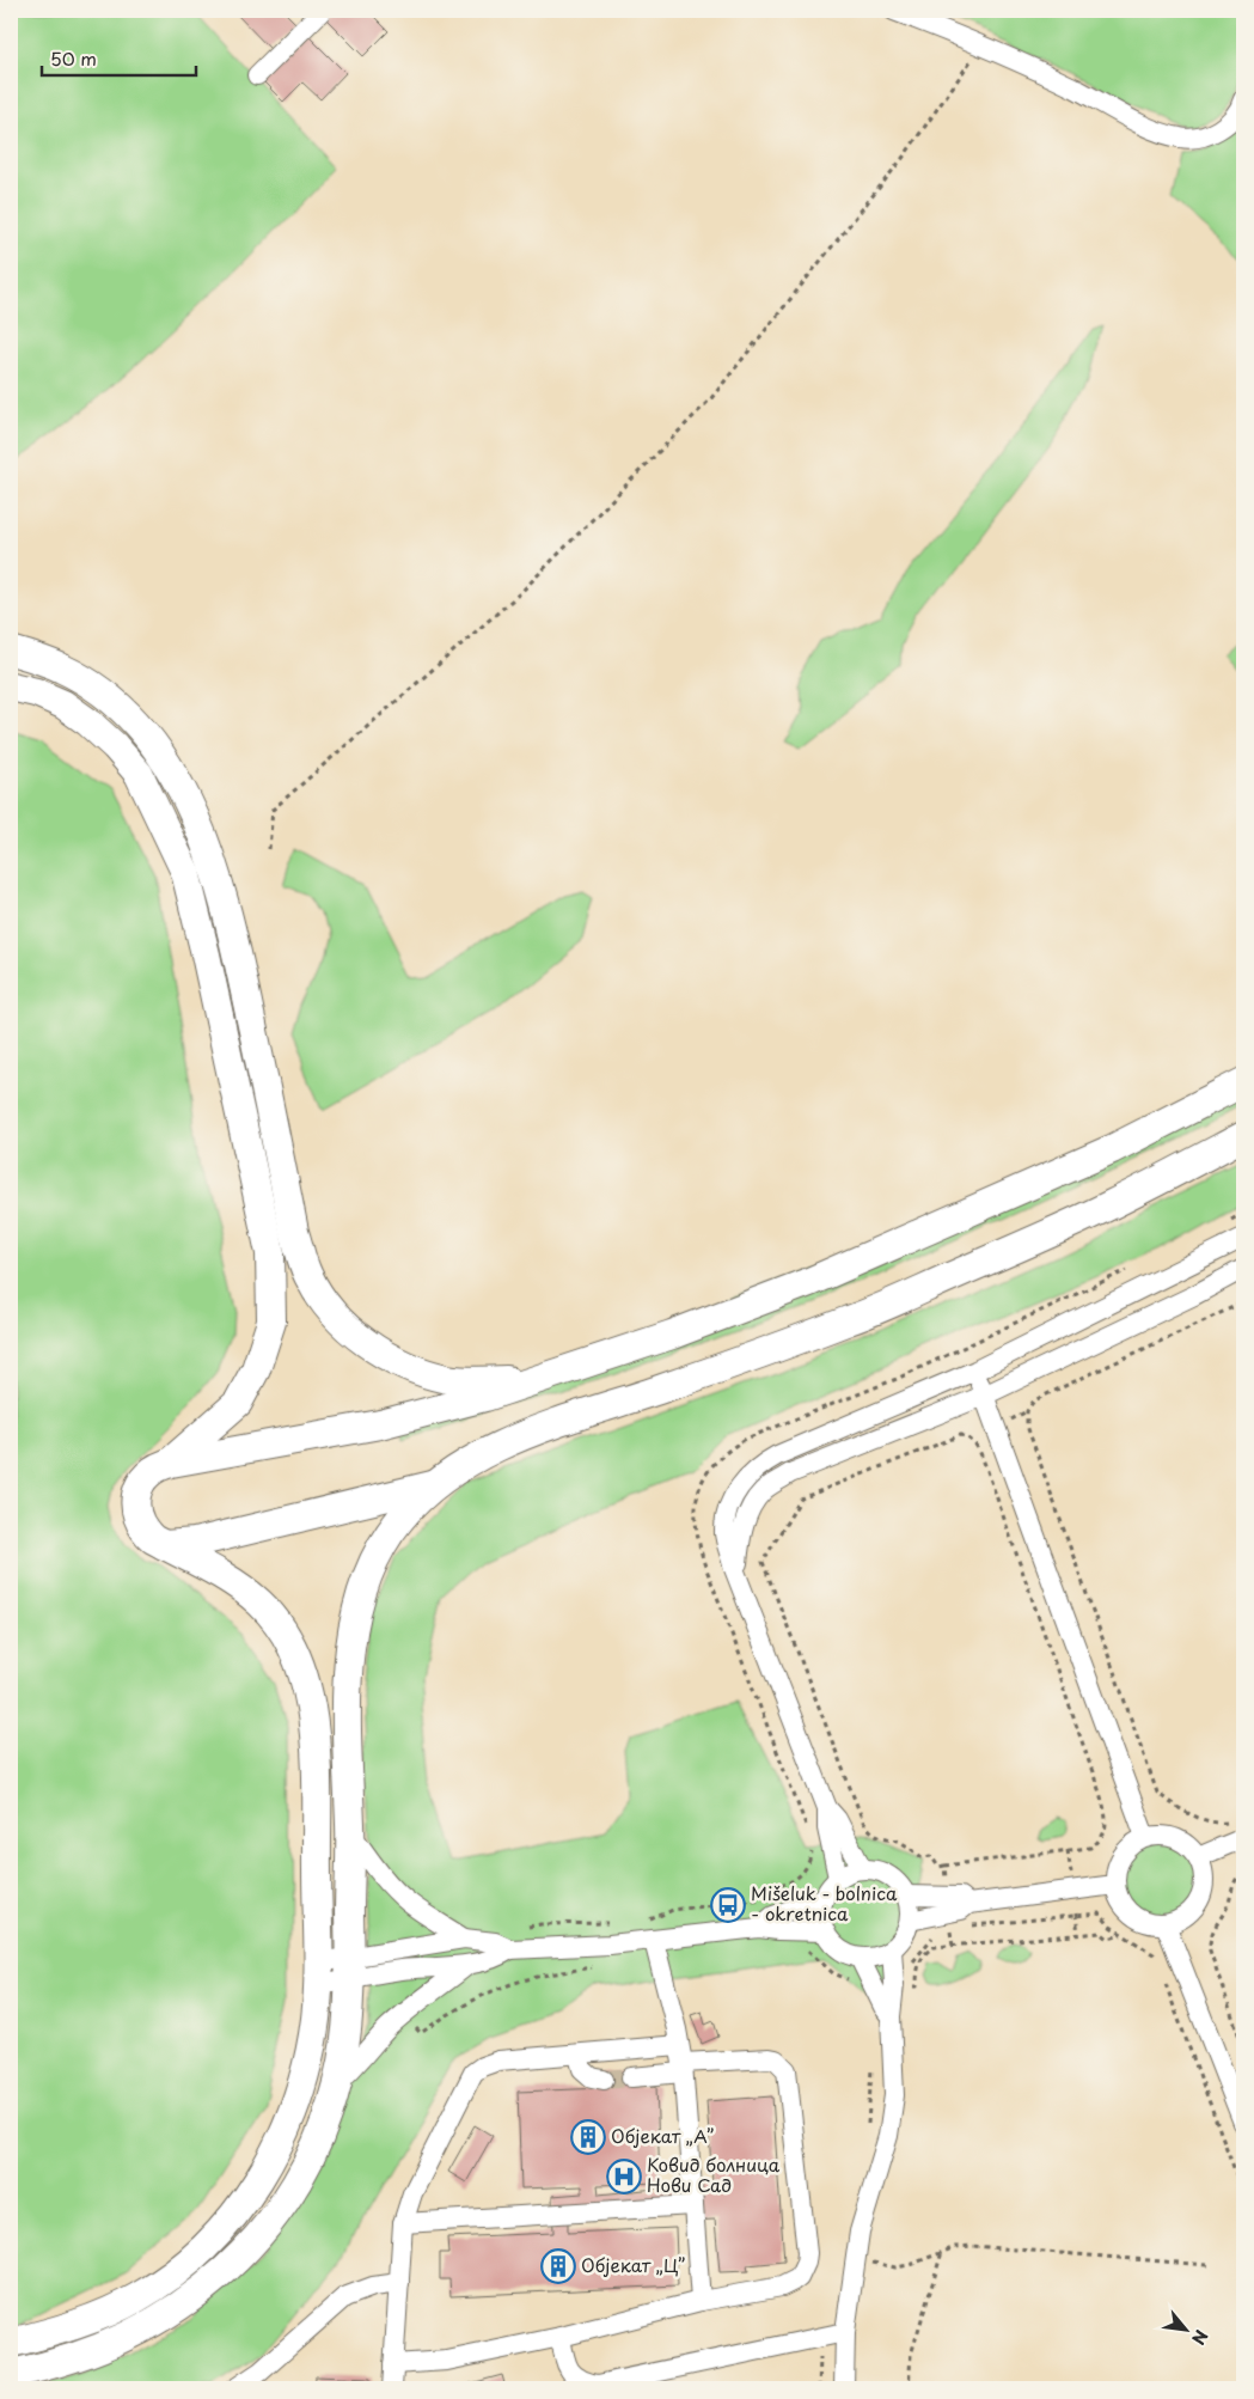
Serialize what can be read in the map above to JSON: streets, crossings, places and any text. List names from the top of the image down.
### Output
{
  "places": {
    "bus stop": ["Mišeluk - bolnica - okretnica"],
    "building": ["Објекат „А”", "Објекат „Ц”"],
    "hospital": ["Ковид болница Нови Сад"]
  },
  "scale_bar": "50 m",
  "north": "bottom right"
}
